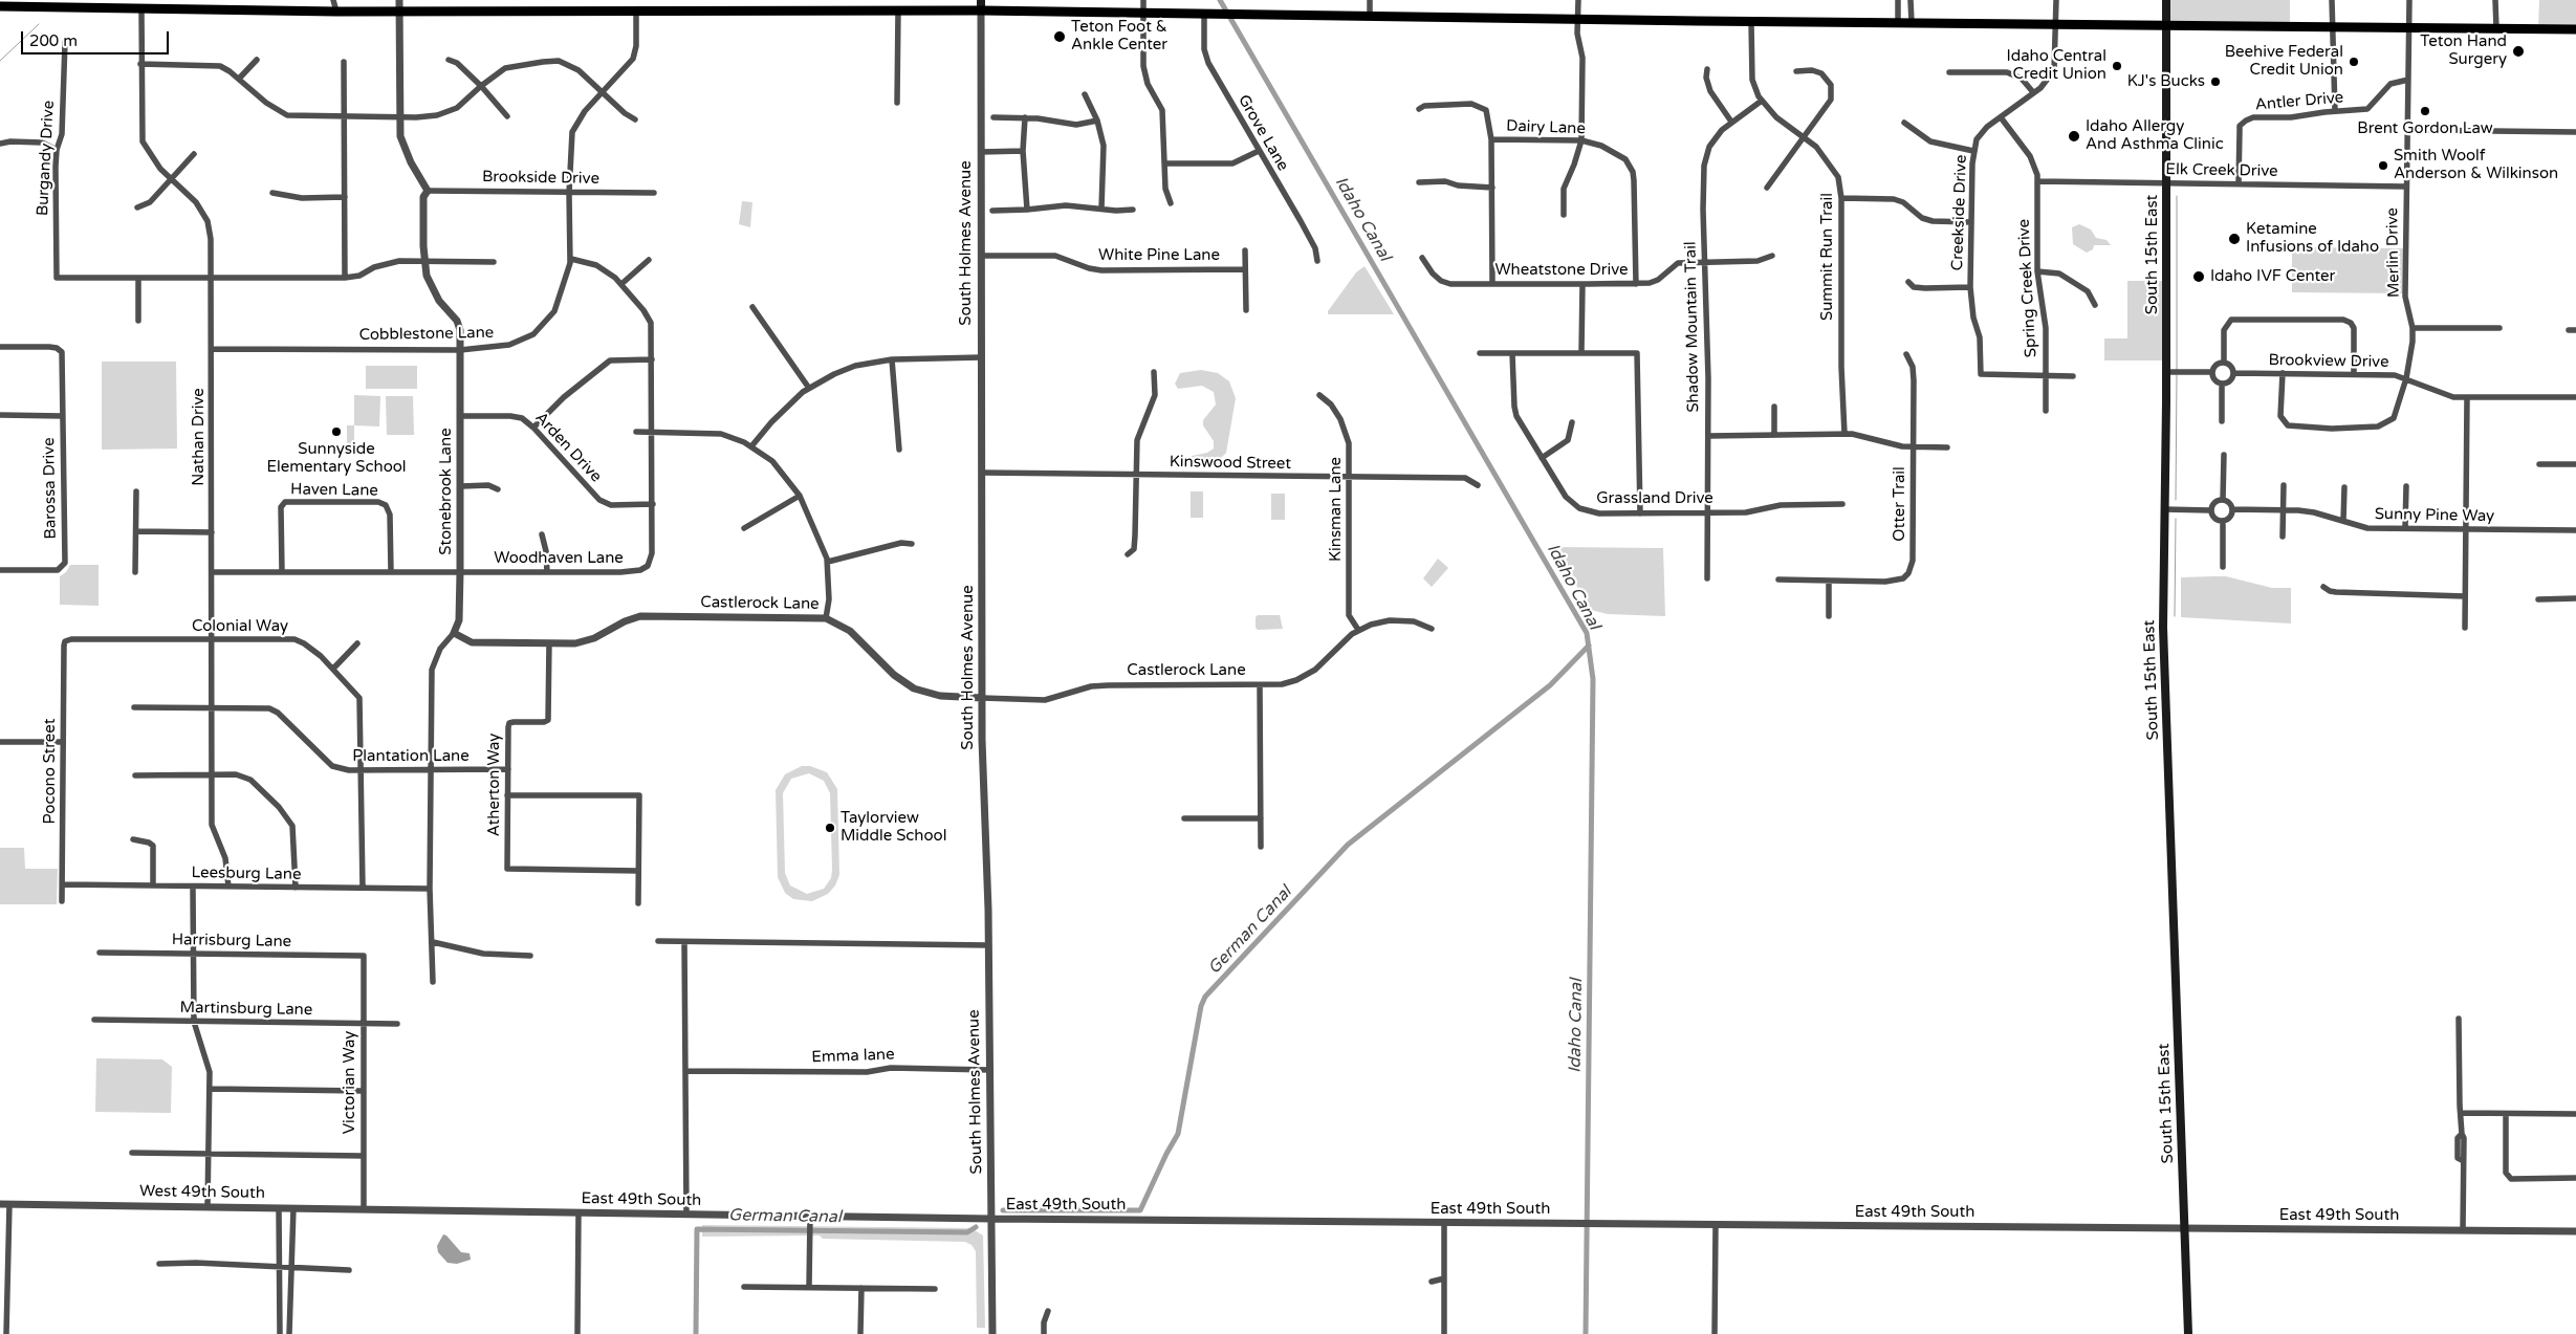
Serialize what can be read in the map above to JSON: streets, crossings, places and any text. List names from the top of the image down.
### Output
{
  "streets": {
    "main road": ["South 15th East"],
    "street": [
      "Antler Drive",
      "Dairy Lane",
      "Grove Lane",
      "Burgandy Drive",
      "Elk Creek Drive",
      "Brookside Drive",
      "Creekside Drive",
      "South Holmes Avenue",
      "Merlin Drive",
      "White Pine Lane",
      "Summit Run Trail",
      "Wheatstone Drive",
      "Spring Creek Drive",
      "Shadow Mountain Trail",
      "Cobblestone Lane",
      "Brookview Drive",
      "Nathan Drive",
      "Arden Drive",
      "Kinswood Street",
      "Barossa Drive",
      "Haven Lane",
      "Stonebrook Lane",
      "Grassland Drive",
      "Otter Trail",
      "Kinsman Lane",
      "Sunny Pine Way",
      "Woodhaven Lane",
      "Castlerock Lane",
      "Colonial Way",
      "Plantation Lane",
      "Pocono Street",
      "Atherton Way",
      "Leesburg Lane",
      "Harrisburg Lane",
      "Martinsburg Lane",
      "Emma lane",
      "Victorian Way",
      "West 49th South",
      "East 49th South"
    ]
  },
  "crossings": [
    ["Antler Drive", "Elk Creek Drive"],
    ["Antler Drive", "Merlin Drive"],
    ["Dairy Lane", "Wheatstone Drive"],
    ["Elk Creek Drive", "Merlin Drive"],
    ["Elk Creek Drive", "South 15th East"],
    ["Elk Creek Drive", "Spring Creek Drive"],
    ["Brookside Drive", "Cobblestone Lane"],
    ["Brookside Drive", "Stonebrook Lane"],
    ["Creekside Drive", "Spring Creek Drive"],
    ["South Holmes Avenue", "White Pine Lane"],
    ["South Holmes Avenue", "Kinswood Street"],
    ["South Holmes Avenue", "Castlerock Lane"],
    ["South Holmes Avenue", "Emma lane"],
    ["South Holmes Avenue", "East 49th South"],
    ["Merlin Drive", "Brookview Drive"],
    ["South 15th East", "East 49th South"],
    ["Summit Run Trail", "Shadow Mountain Trail"],
    ["Wheatstone Drive", "Shadow Mountain Trail"],
    ["Shadow Mountain Trail", "Grassland Drive"],
    ["Cobblestone Lane", "Nathan Drive"],
    ["Cobblestone Lane", "Stonebrook Lane"],
    ["Cobblestone Lane", "Woodhaven Lane"],
    ["Nathan Drive", "Woodhaven Lane"],
    ["Nathan Drive", "Colonial Way"],
    ["Nathan Drive", "Plantation Lane"],
    ["Nathan Drive", "Leesburg Lane"],
    ["Arden Drive", "Stonebrook Lane"],
    ["Arden Drive", "Woodhaven Lane"],
    ["Kinswood Street", "Kinsman Lane"],
    ["Haven Lane", "Woodhaven Lane"],
    ["Stonebrook Lane", "Woodhaven Lane"],
    ["Stonebrook Lane", "Castlerock Lane"],
    ["Stonebrook Lane", "Plantation Lane"],
    ["Stonebrook Lane", "Leesburg Lane"],
    ["Kinsman Lane", "Castlerock Lane"],
    ["Castlerock Lane", "Atherton Way"],
    ["Colonial Way", "Plantation Lane"],
    ["Colonial Way", "Pocono Street"],
    ["Colonial Way", "Leesburg Lane"],
    ["Plantation Lane", "Atherton Way"],
    ["Pocono Street", "Leesburg Lane"],
    ["Harrisburg Lane", "Victorian Way"],
    ["Martinsburg Lane", "Victorian Way"],
    ["Victorian Way", "West 49th South"],
    ["West 49th South", "East 49th South"]
  ],
  "water": ["Idaho Canal", "German Canal"],
  "places": [
    "Teton Foot & Ankle Center",
    "Teton Hand Surgery",
    "Beehive Federal Credit Union",
    "Idaho Central Credit Union",
    "KJ's Bucks",
    "Brent Gordon Law",
    "Idaho Allergy And Asthma Clinic",
    "Smith Woolf Anderson & Wilkinson",
    "Ketamine Infusions of Idaho",
    "Idaho IVF Center",
    "Sunnyside Elementary School",
    "Taylorview Middle School"
  ],
  "scale_bar": "200 m"
}
